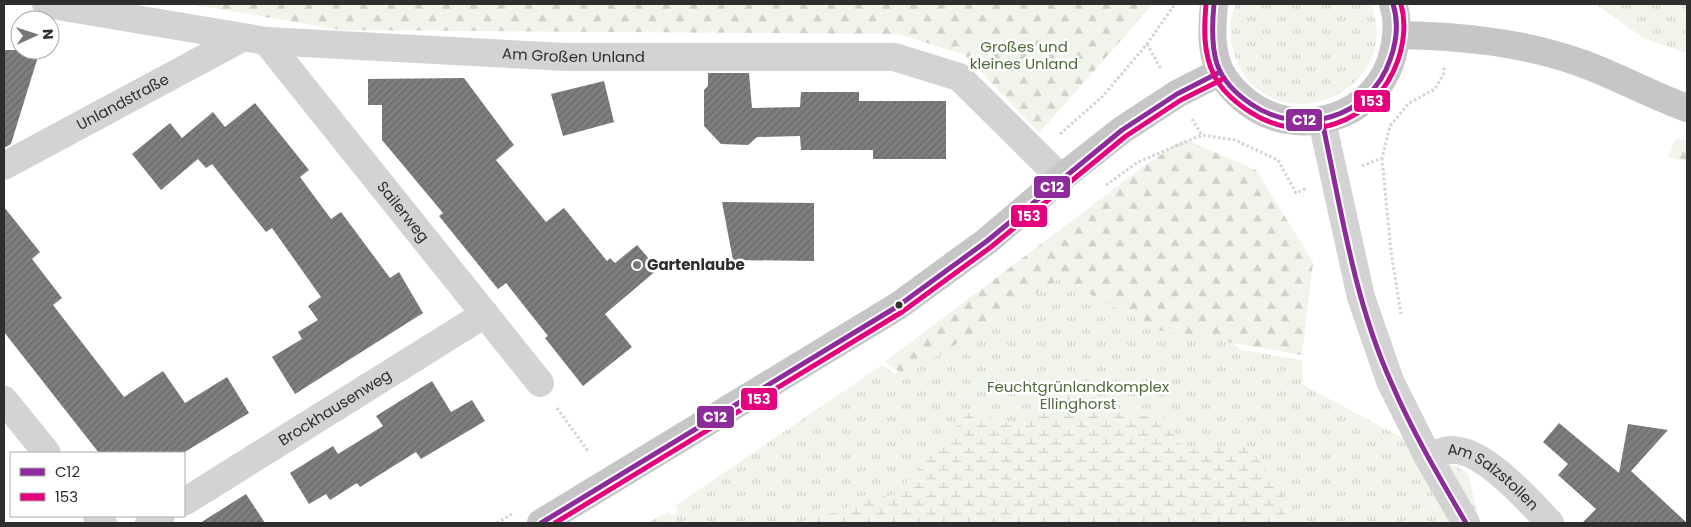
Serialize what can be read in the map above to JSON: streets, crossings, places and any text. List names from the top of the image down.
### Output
{
  "streets": {
    "street": [
      "Am Großen Unland",
      "Unlandstraße",
      "Sailerweg",
      "Brockhausenweg",
      "Am Salzstollen"
    ]
  },
  "crossings": [
    ["Am Großen Unland", "Unlandstraße"],
    ["Am Großen Unland", "Sailerweg"],
    ["Unlandstraße", "Sailerweg"],
    ["Sailerweg", "Brockhausenweg"]
  ],
  "parks": ["Großes und kleines Unland", "Feuchtgrünlandkomplex Ellinghorst"],
  "places": ["Gartenlaube"],
  "lines": ["transit line C12", "transit line 153"],
  "legend": ["C12", "153"],
  "north": "right"
}
